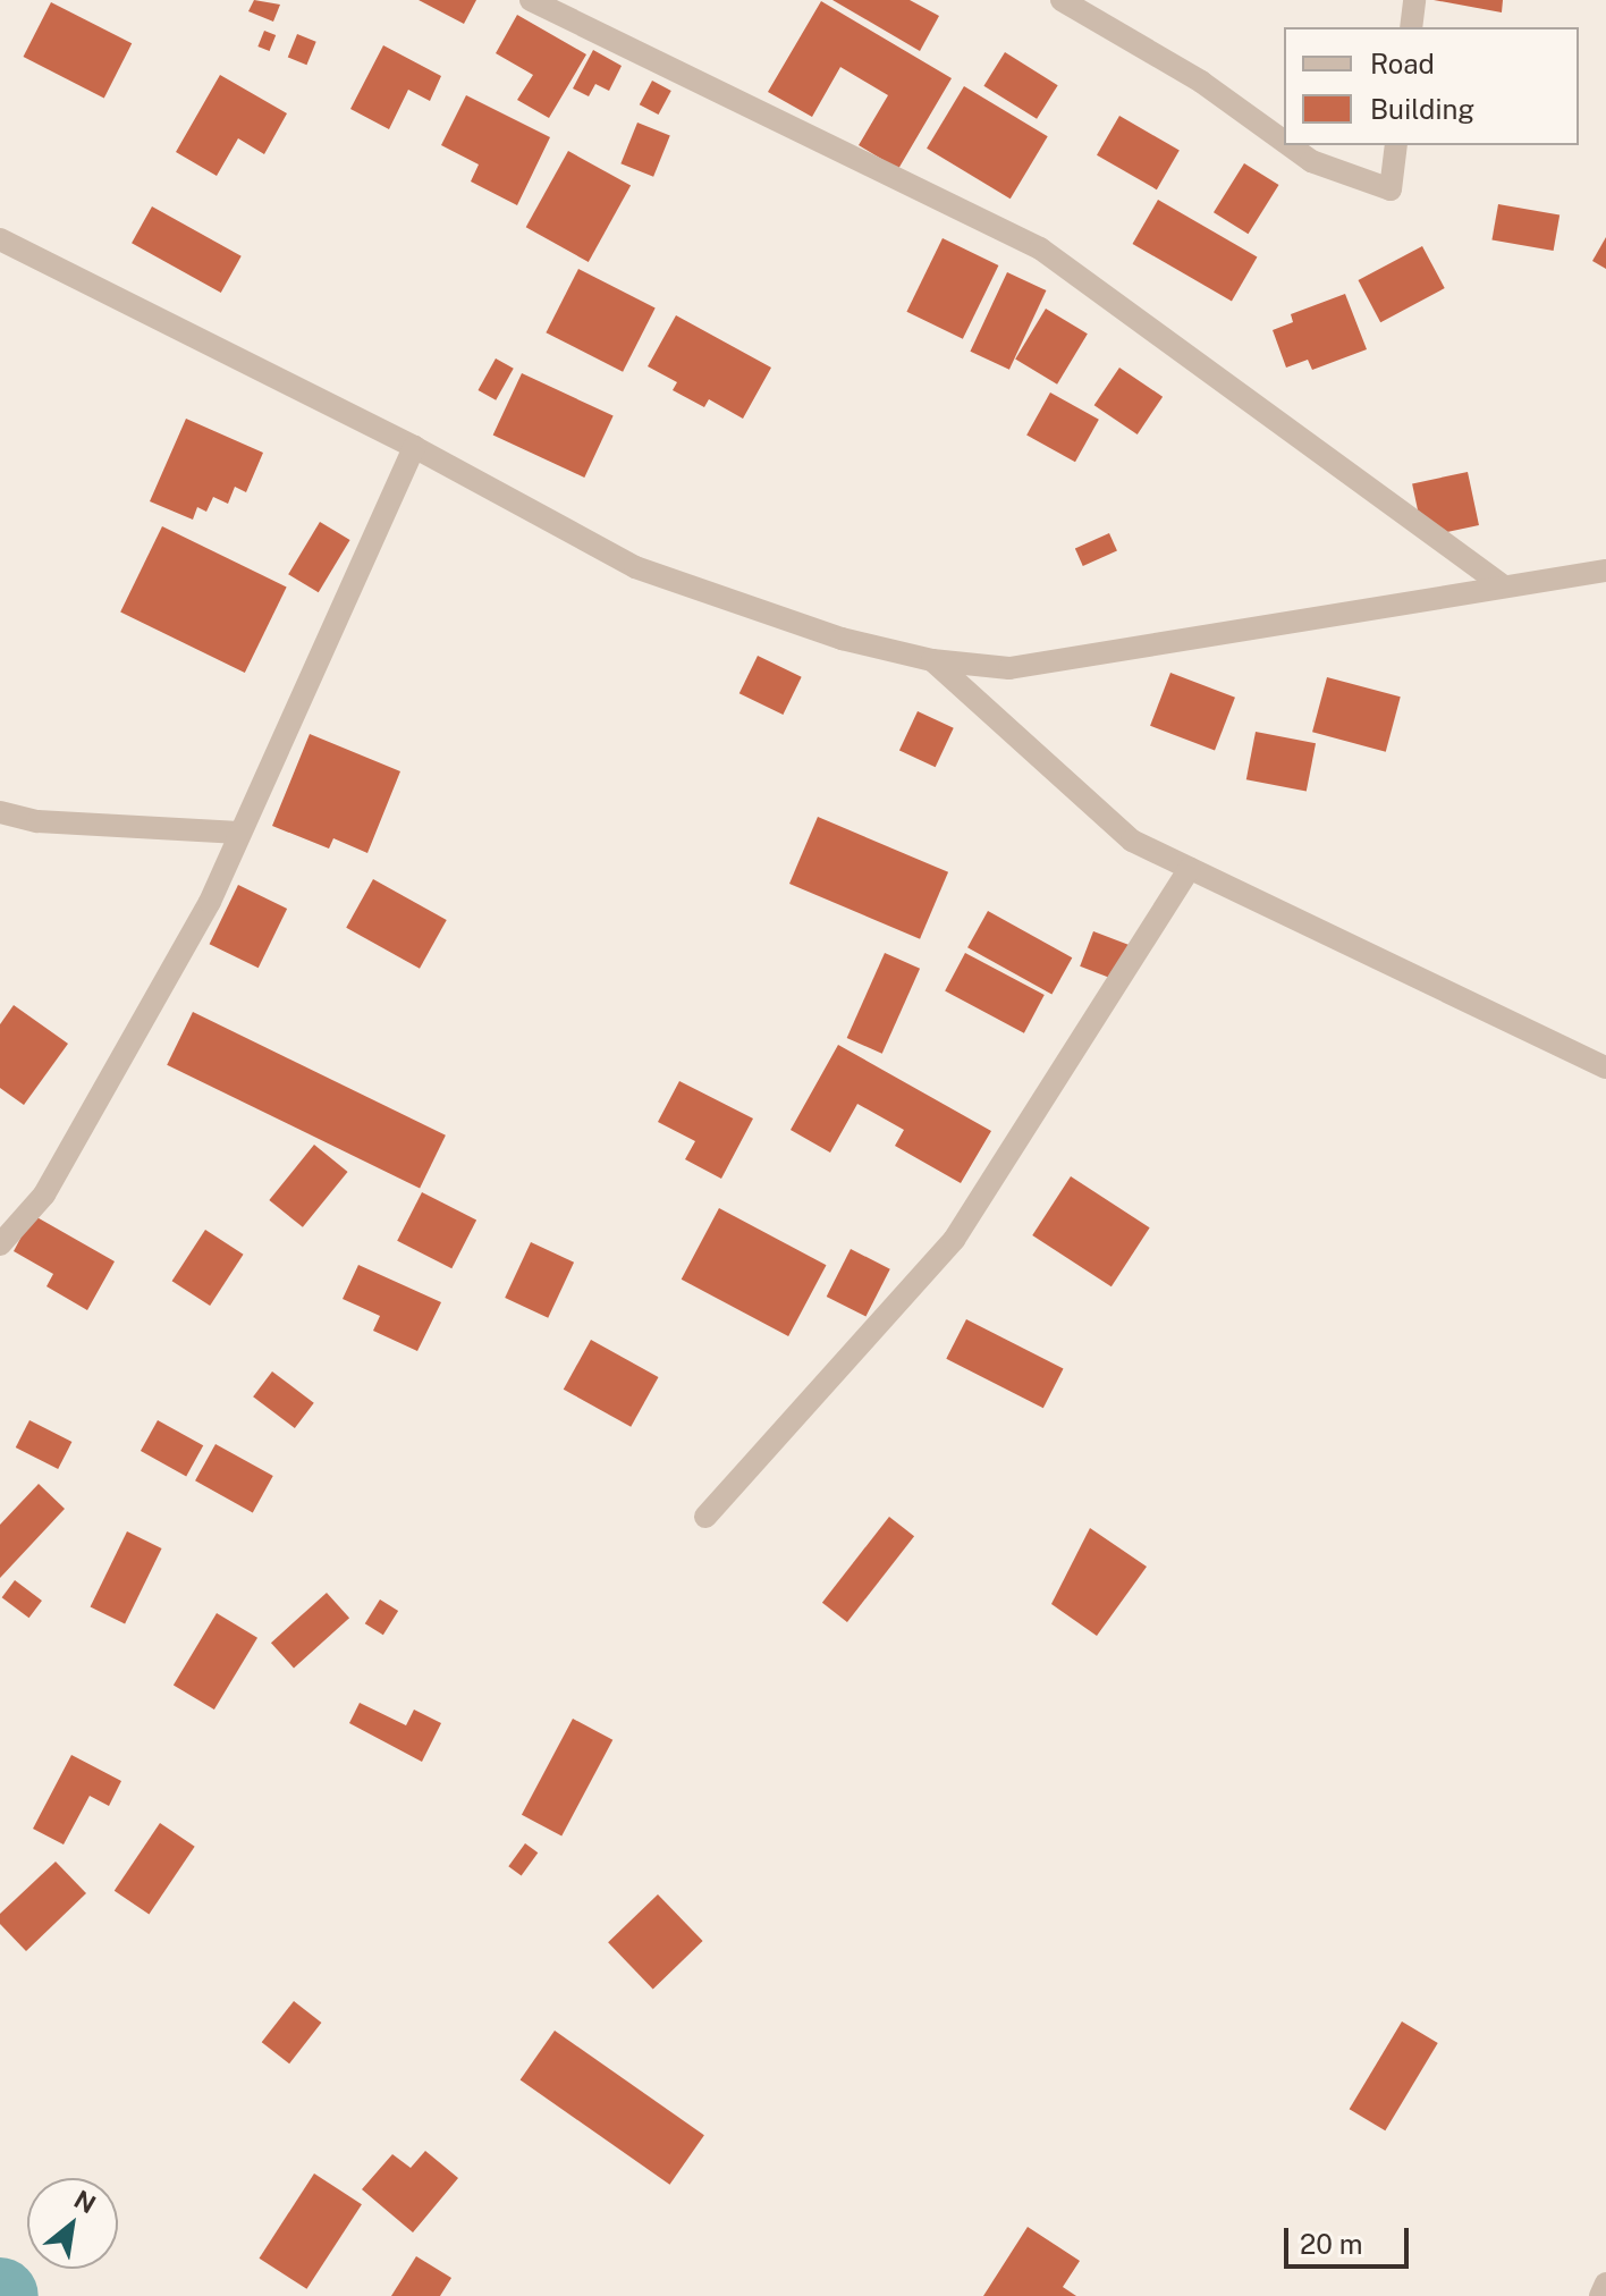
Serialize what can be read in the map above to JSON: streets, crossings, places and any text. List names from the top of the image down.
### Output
{
  "legend": ["Road", "Building"],
  "scale_bar": "20 m",
  "north": "top right"
}
